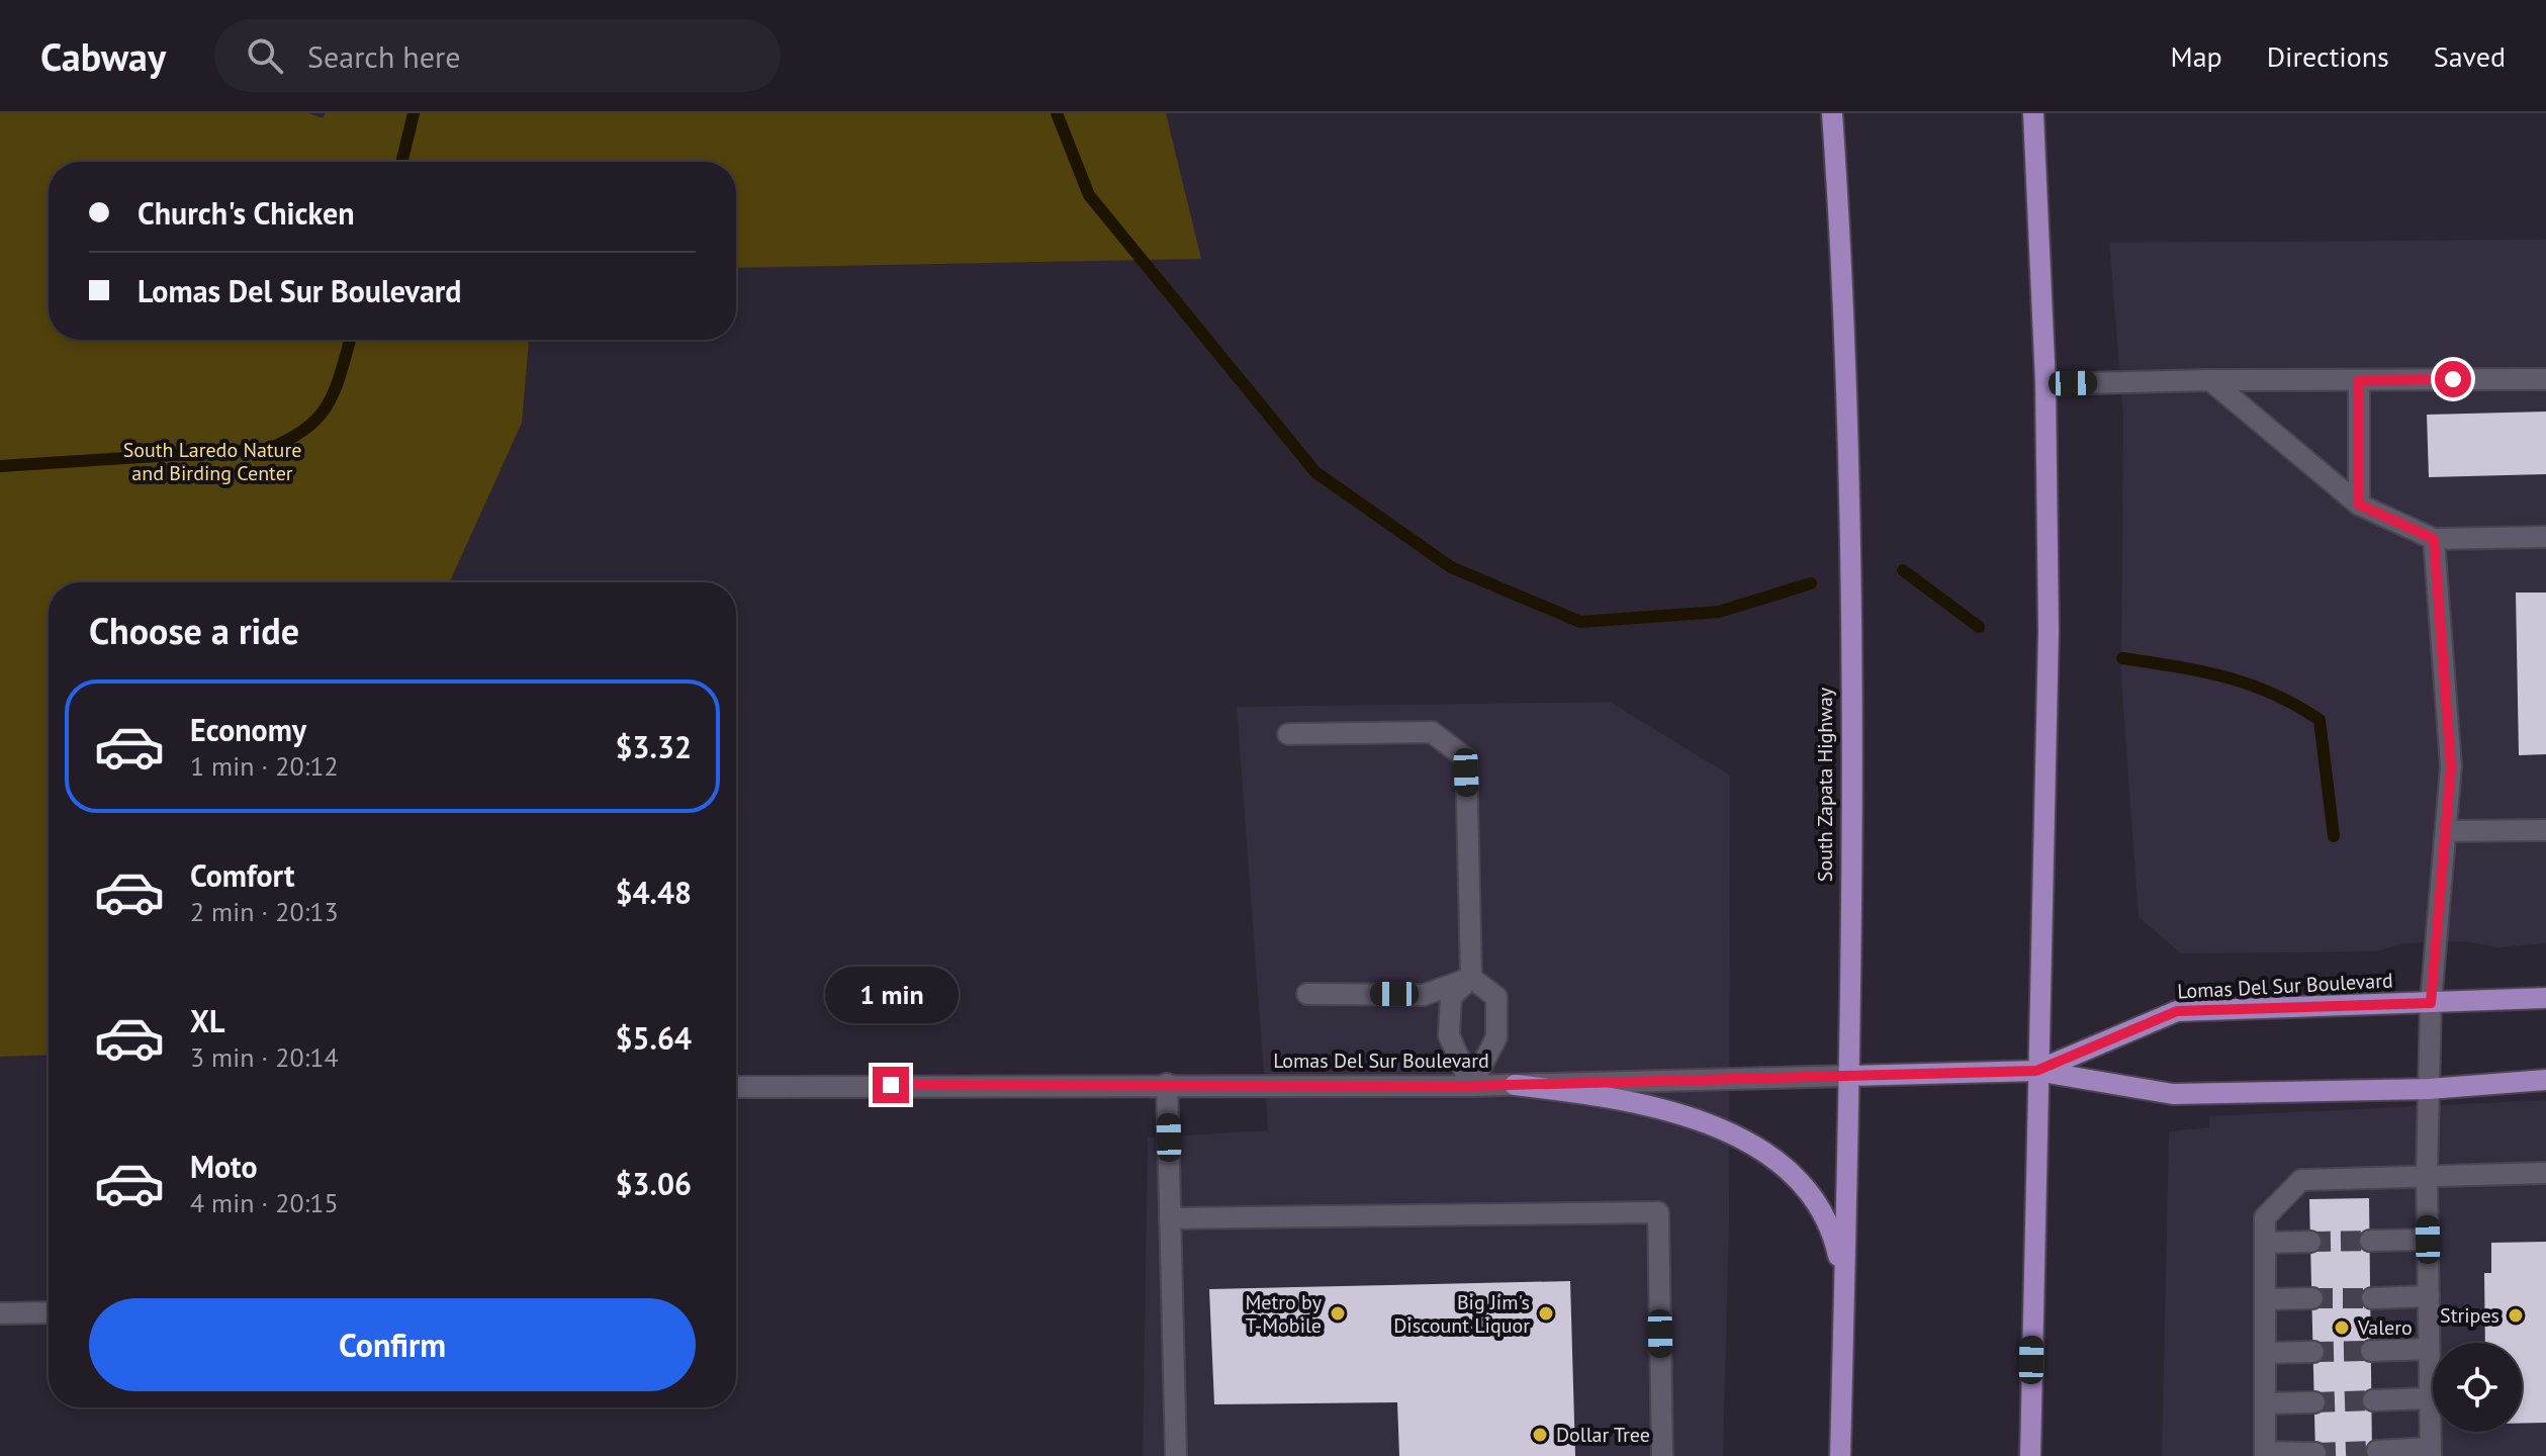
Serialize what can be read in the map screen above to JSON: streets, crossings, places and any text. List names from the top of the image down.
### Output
{
  "streets": {
    "main road": ["South Zapata Highway", "Lomas Del Sur Boulevard"]
  },
  "crossings": [
    ["South Zapata Highway", "Lomas Del Sur Boulevard"]
  ],
  "parks": ["South Laredo Nature and Birding Center"],
  "places": [
    "Metro by T-Mobile",
    "Big Jim's Discount Liquor",
    "Stripes",
    "Valero",
    "Dollar Tree"
  ],
  "page": {
    "header": "Cabway",
    "search": "Search here",
    "nav": ["Map", "Directions", "Saved"],
    "banner": ["Church's Chicken", "Lomas Del Sur Boulevard"],
    "heading": "Choose a ride",
    "list": [
      {
        "name": "Economy",
        "note": "1 min · 20:12",
        "value": "$3.32"
      },
      {
        "name": "Comfort",
        "note": "2 min · 20:13",
        "value": "$4.48"
      },
      {
        "name": "XL",
        "note": "3 min · 20:14",
        "value": "$5.64"
      },
      {
        "name": "Moto",
        "note": "4 min · 20:15",
        "value": "$3.06"
      }
    ],
    "bubble": "1 min",
    "buttons": "Confirm"
  }
}
